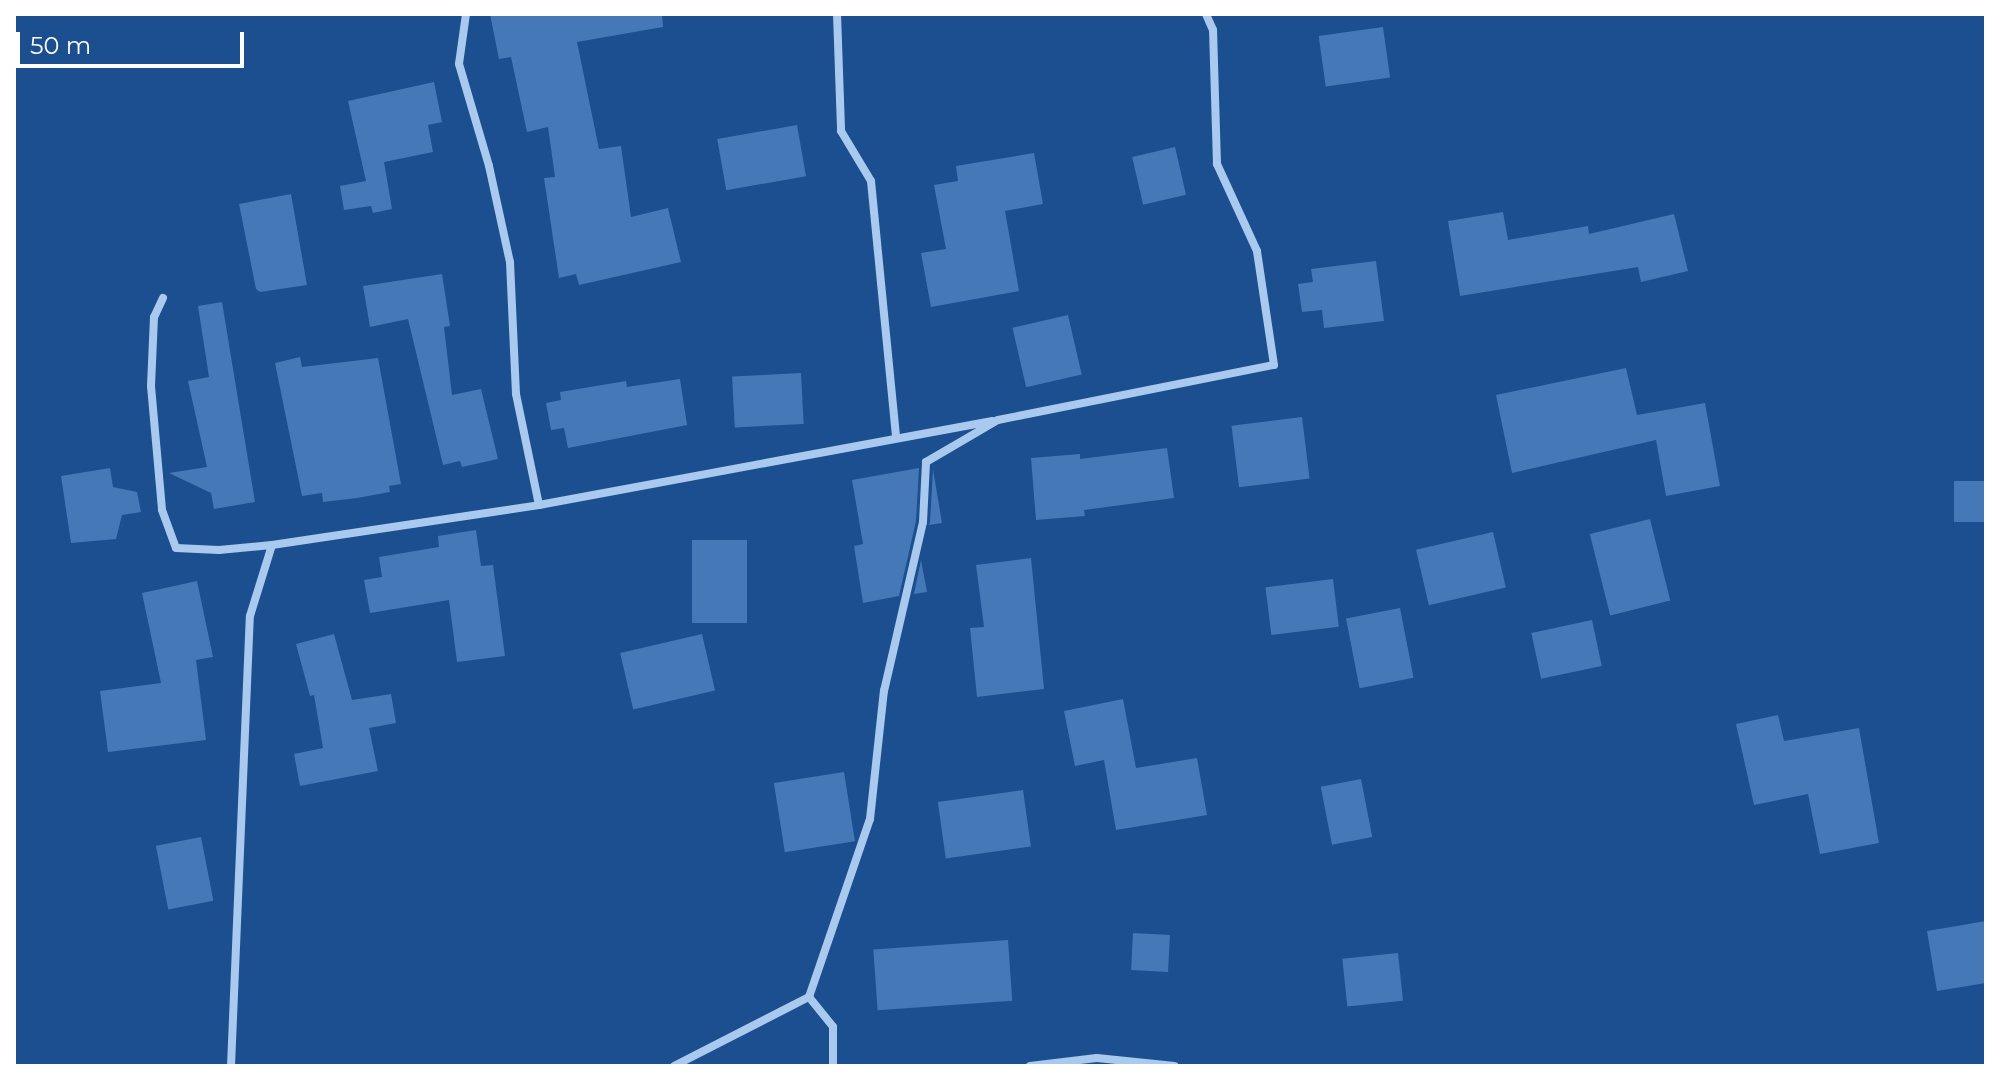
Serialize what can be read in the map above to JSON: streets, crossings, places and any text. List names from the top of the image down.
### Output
{
  "scale_bar": "50 m"
}
